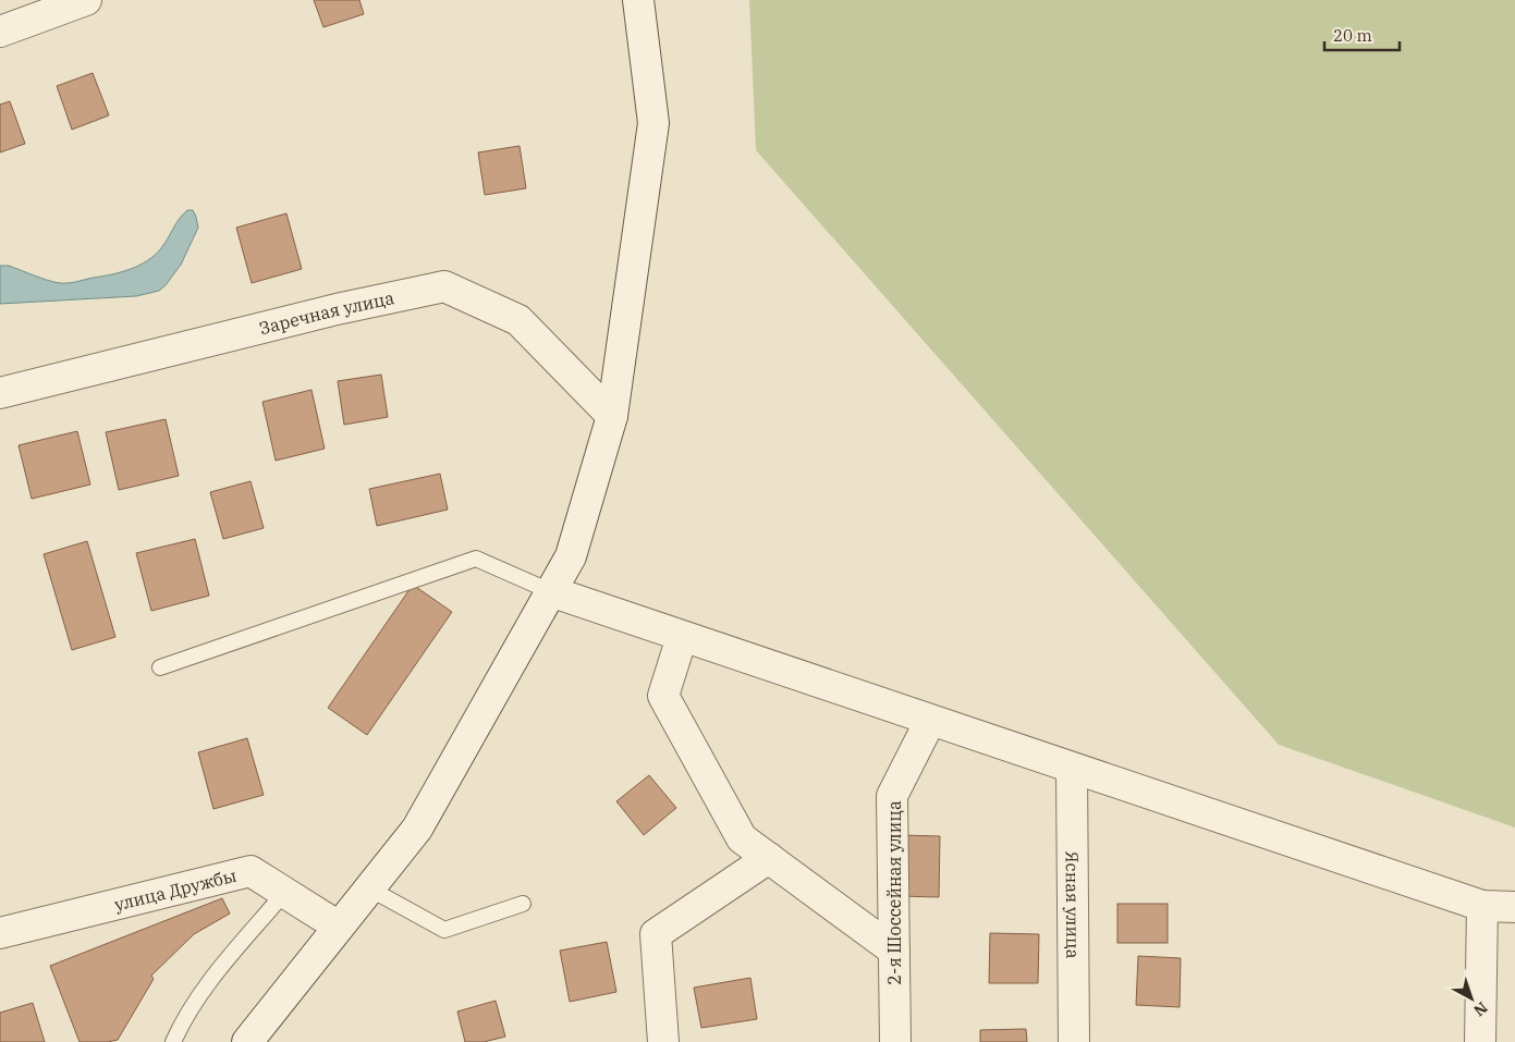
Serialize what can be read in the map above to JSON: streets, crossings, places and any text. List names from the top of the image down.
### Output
{
  "streets": {
    "street": [
      "Заречная улица",
      "улица Дружбы",
      "2-я Шоссейная улица",
      "Ясная улица"
    ]
  },
  "scale_bar": "20 m",
  "north": "bottom right"
}
